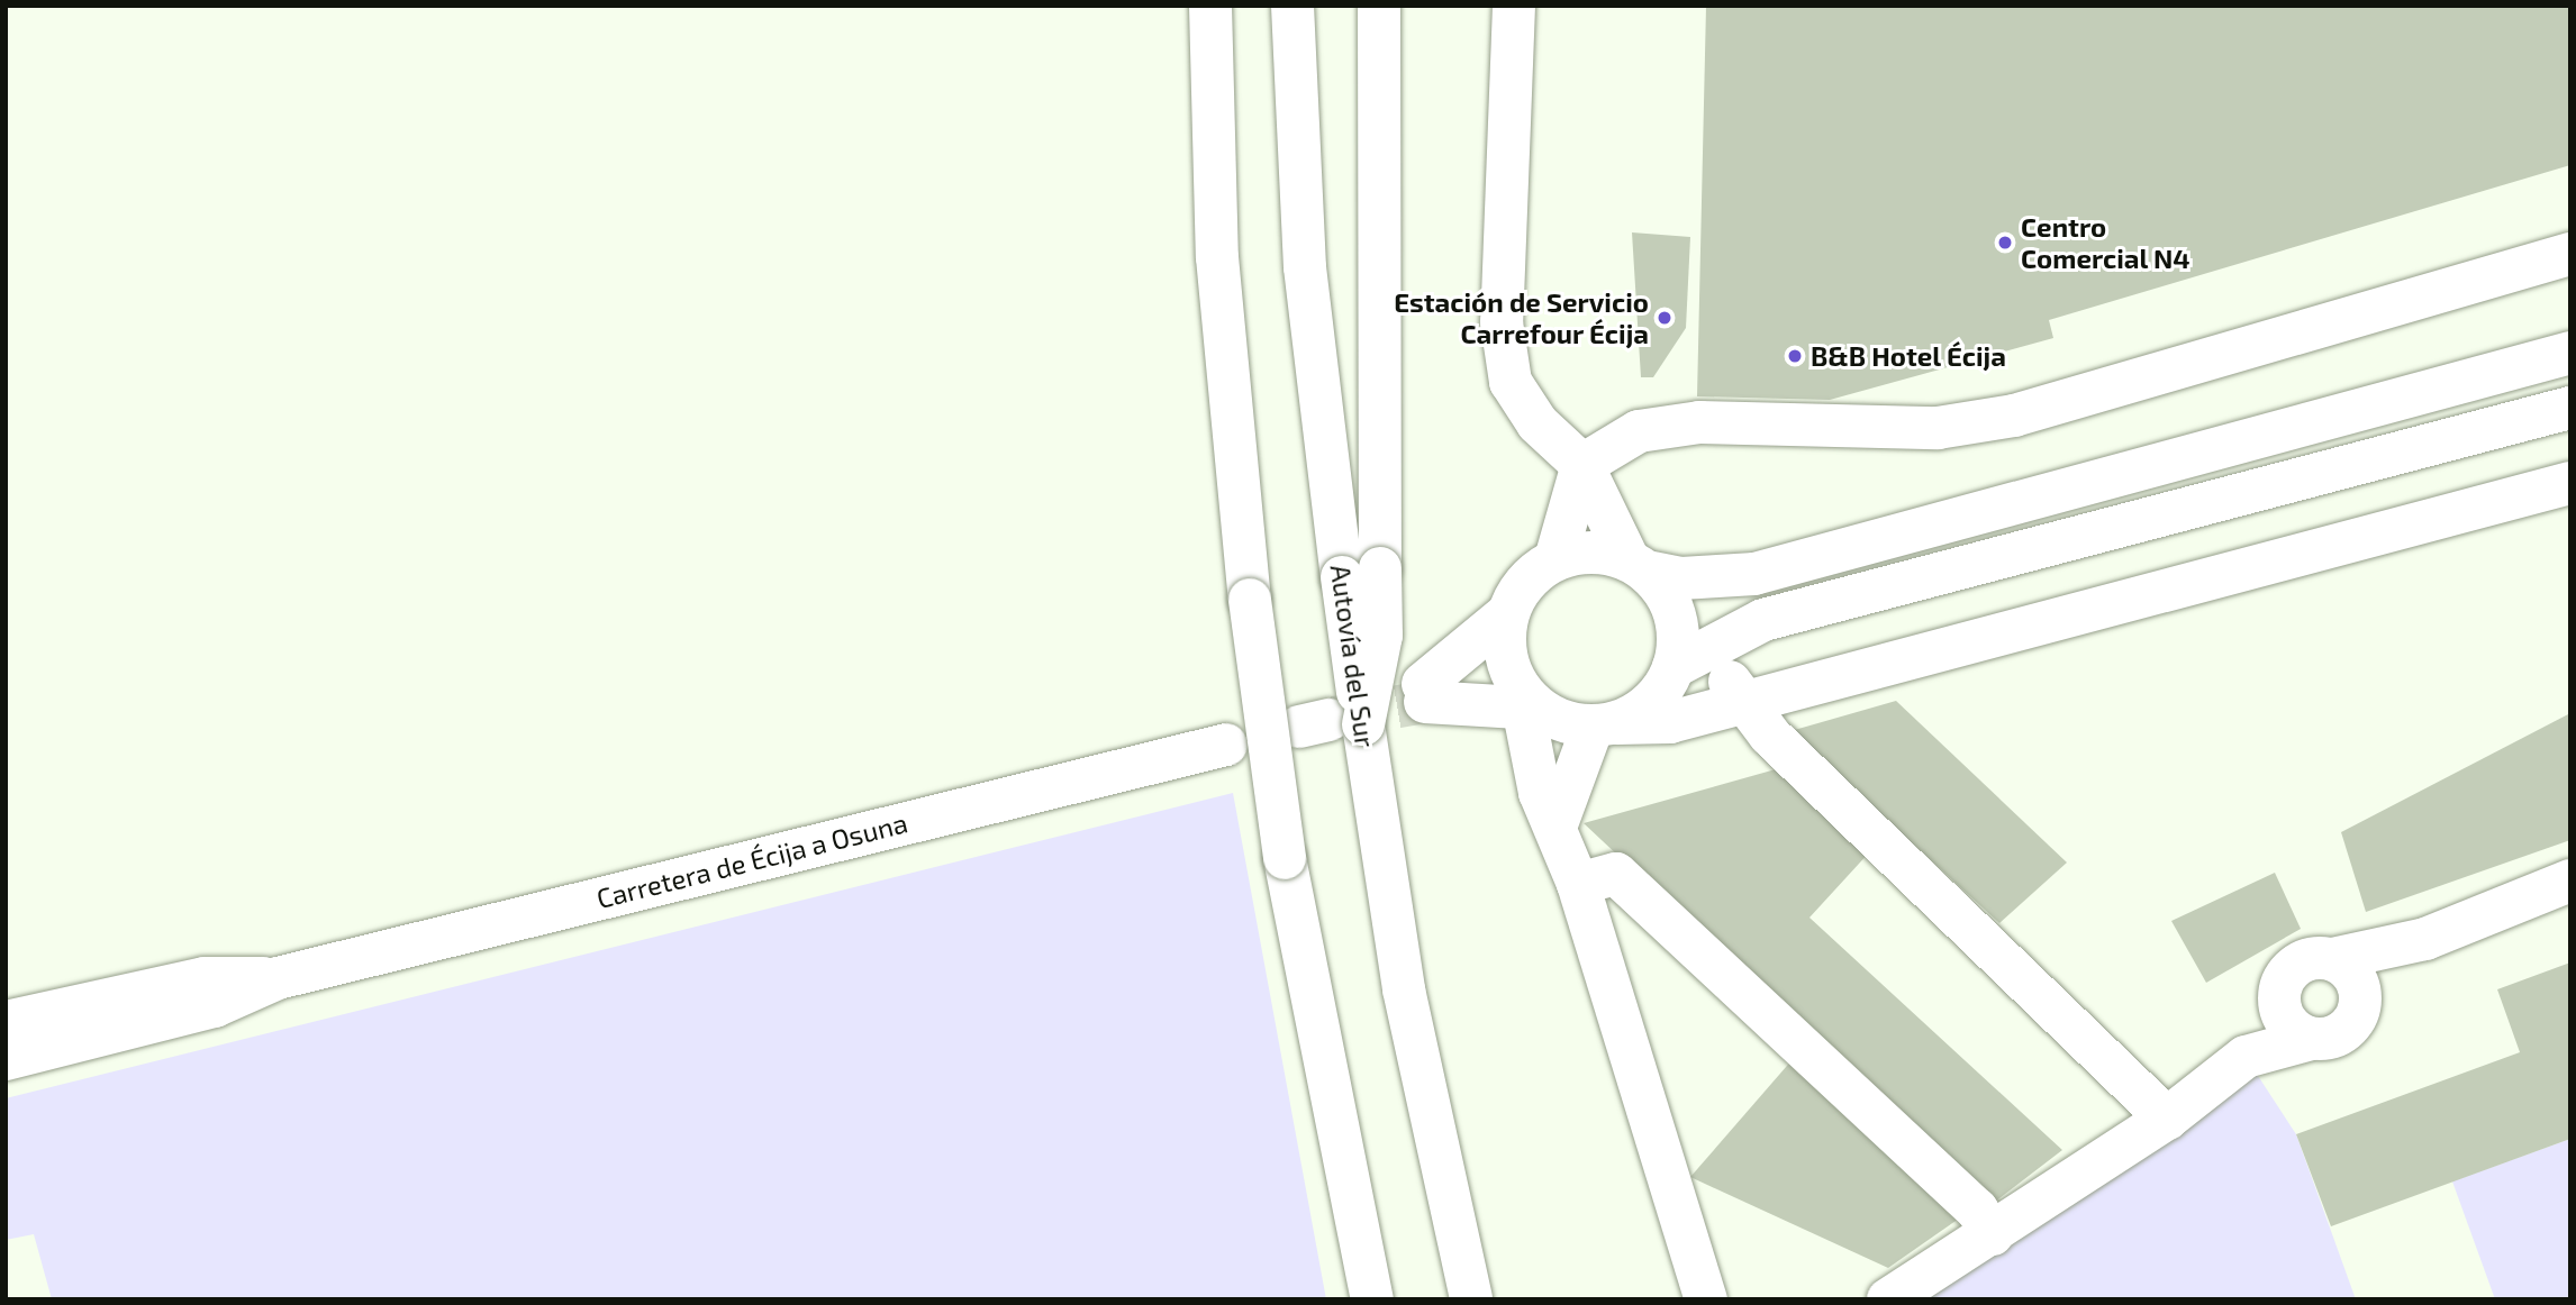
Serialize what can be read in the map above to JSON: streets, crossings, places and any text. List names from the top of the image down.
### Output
{
  "streets": {
    "main road": ["Autovía del Sur", "Carretera de Écija a Osuna"]
  },
  "places": ["Centro Comercial N4", "Estación de Servicio Carrefour Écija", "B&B Hotel Écija"]
}
